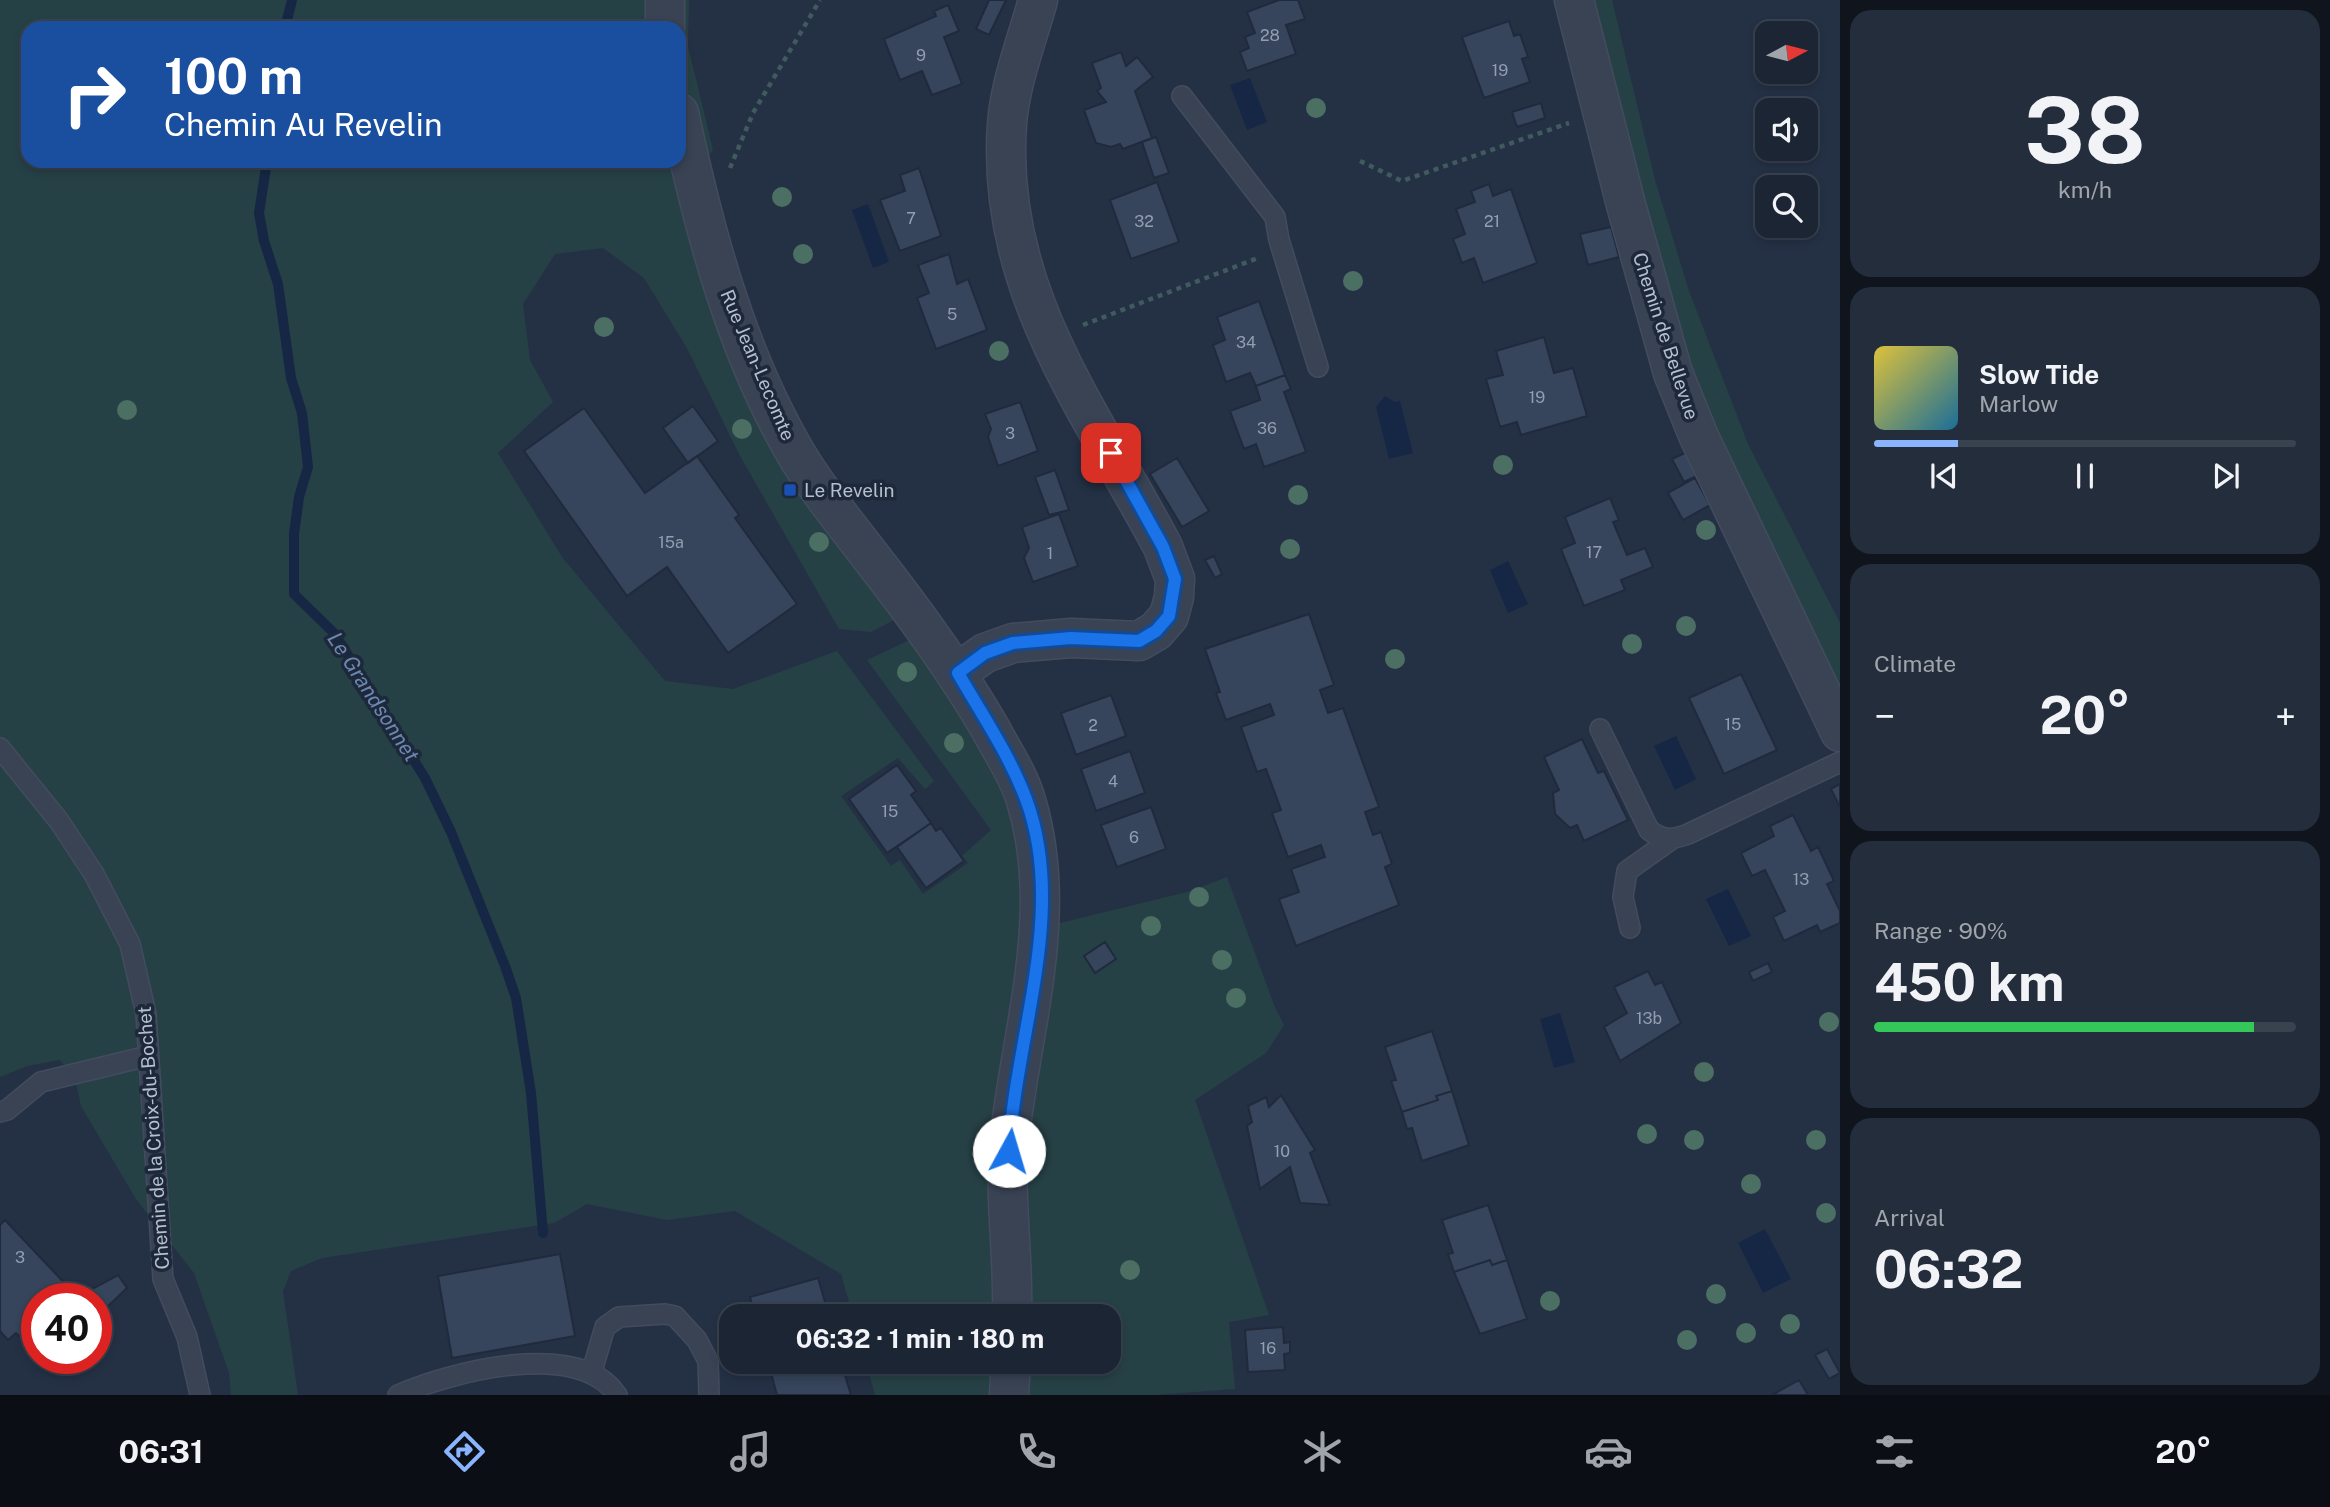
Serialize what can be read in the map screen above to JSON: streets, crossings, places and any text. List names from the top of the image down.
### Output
{
  "streets": {
    "street": ["Chemin de Bellevue", "Rue Jean-Lecomte"],
    "lane": ["Chemin de la Croix-du-Bochet"]
  },
  "water": ["Le Grandsonnet"],
  "places": {
    "transit": ["Le Revelin"]
  },
  "house_numbers": [
    "28",
    "9",
    "19",
    "7",
    "32",
    "21",
    "5",
    "34",
    "19",
    "36",
    "3",
    "15a",
    "17",
    "1",
    "15",
    "2",
    "4",
    "15",
    "6",
    "13",
    "13b",
    "10",
    "3",
    "16"
  ],
  "north": "right",
  "page": {
    "tile": [
      ["38", "km/h"],
      "Climate",
      ["Range · 90%", "450 km"],
      ["Arrival", "06:32"]
    ],
    "turn": ["100 m", "Chemin Au Revelin"],
    "song": ["Slow Tide", "Marlow"],
    "heat": ["−", "20°", "+"],
    "limit": "40",
    "trip": "06:32 · 1 min · 180 m",
    "tabs": ["06:31", "20°"]
  }
}
